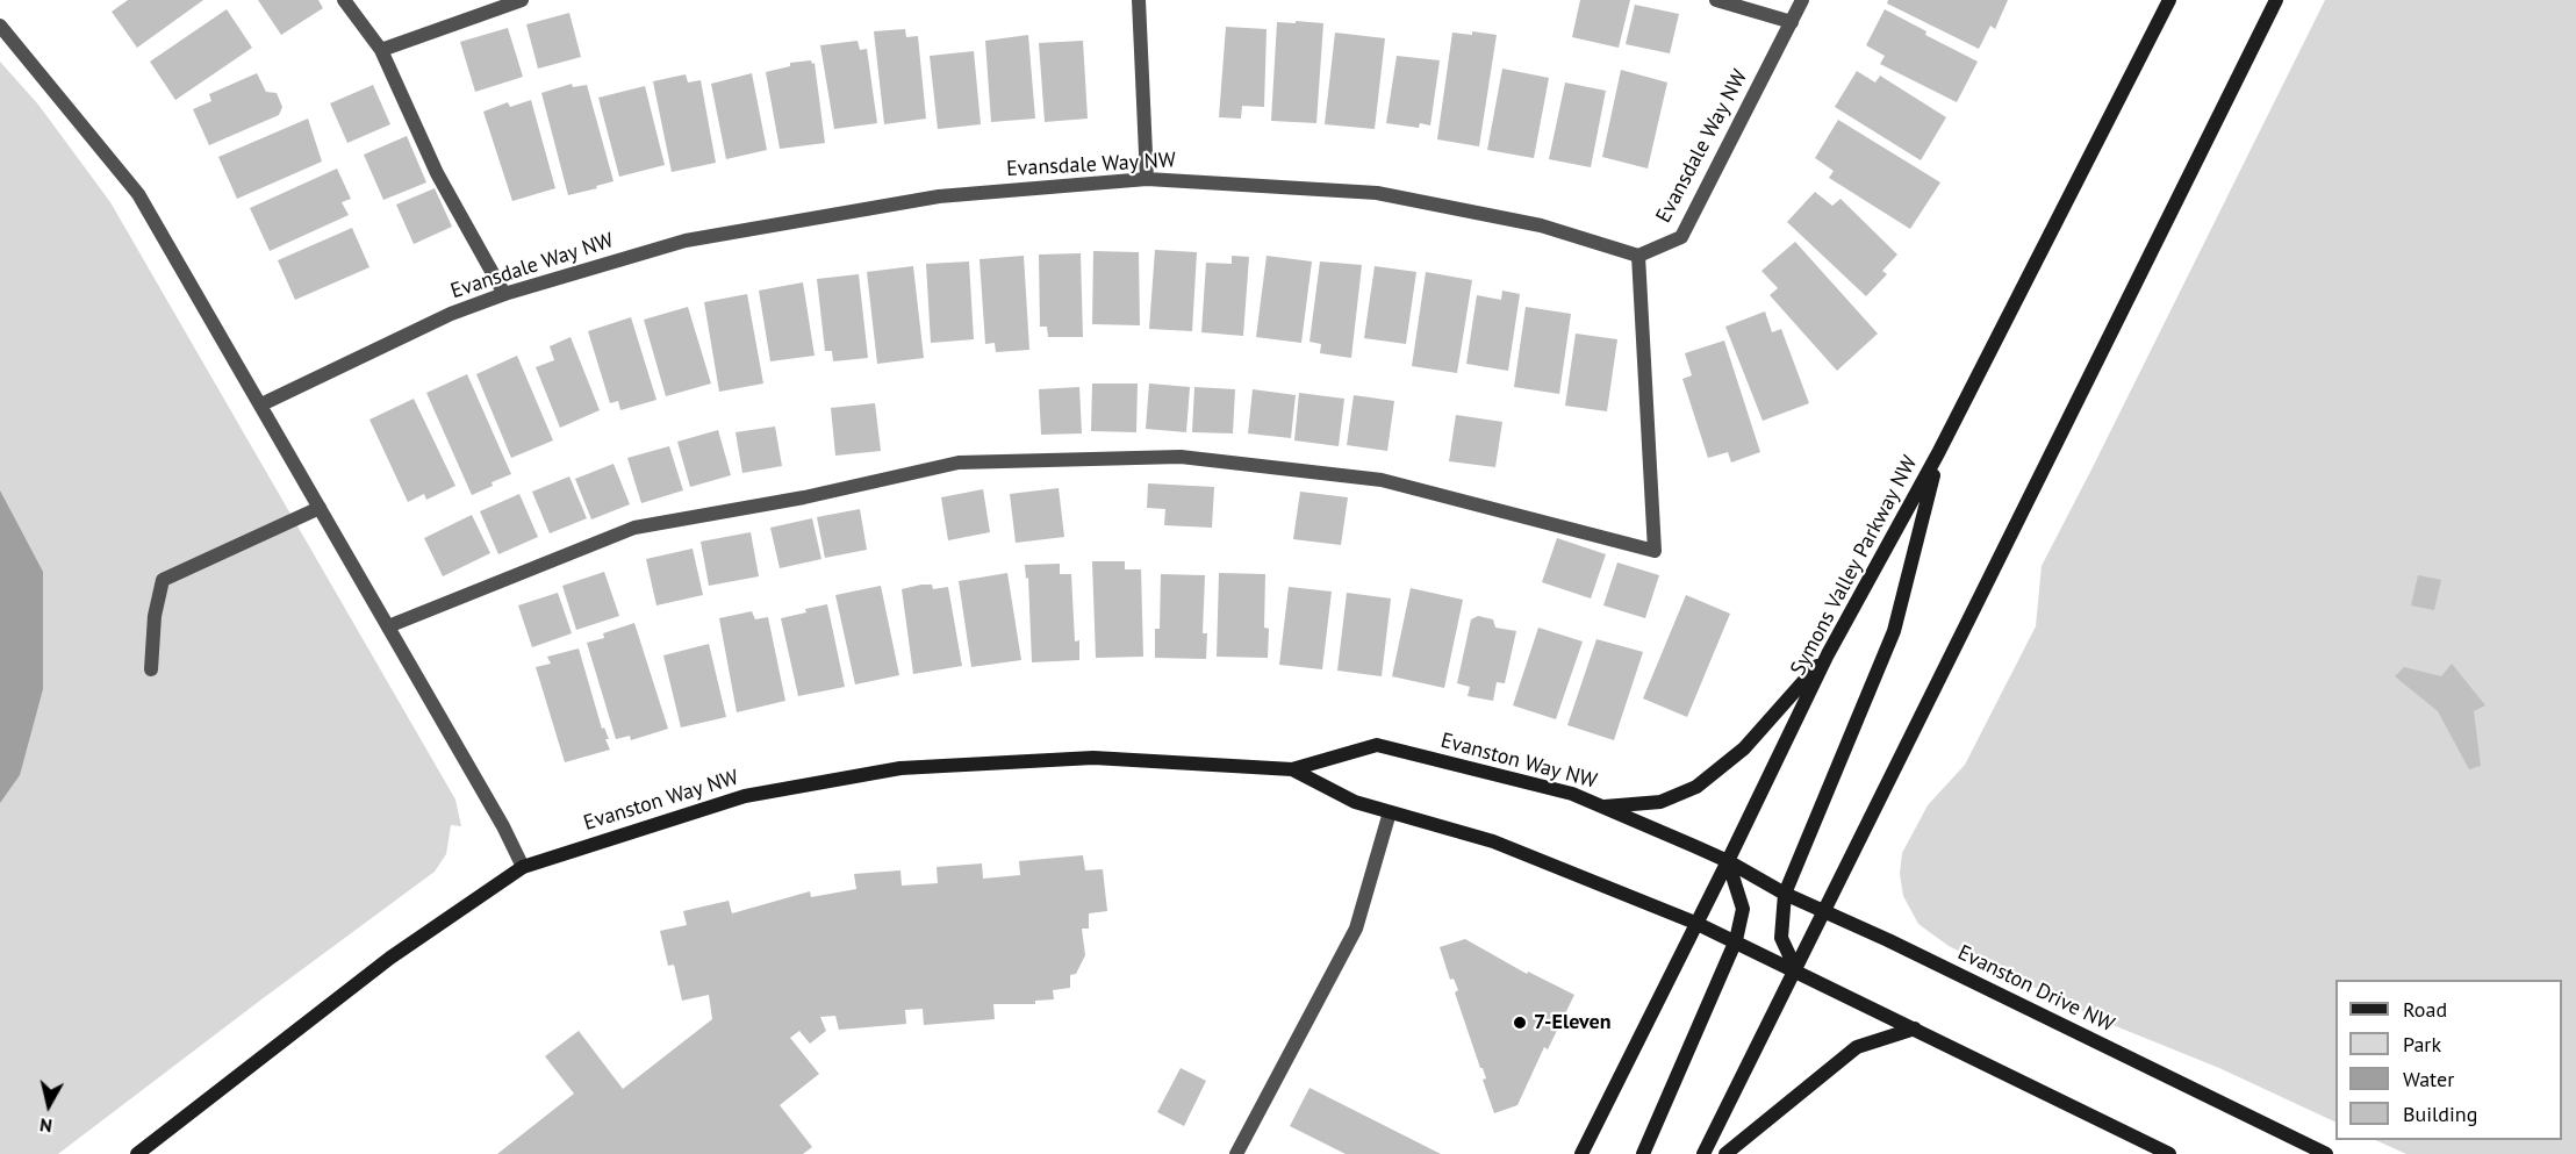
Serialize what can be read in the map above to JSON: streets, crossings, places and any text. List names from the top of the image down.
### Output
{
  "streets": {
    "main road": ["Symons Valley Parkway NW", "Evanston Way NW", "Evanston Drive NW"],
    "street": ["Evansdale Way NW"]
  },
  "crossings": [
    ["Symons Valley Parkway NW", "Evanston Way NW"],
    ["Symons Valley Parkway NW", "Evanston Drive NW"],
    ["Evanston Way NW", "Evanston Drive NW"]
  ],
  "places": ["7-Eleven"],
  "legend": [
    "Road",
    "Park",
    "Water",
    "Building"
  ],
  "north": "bottom"
}
